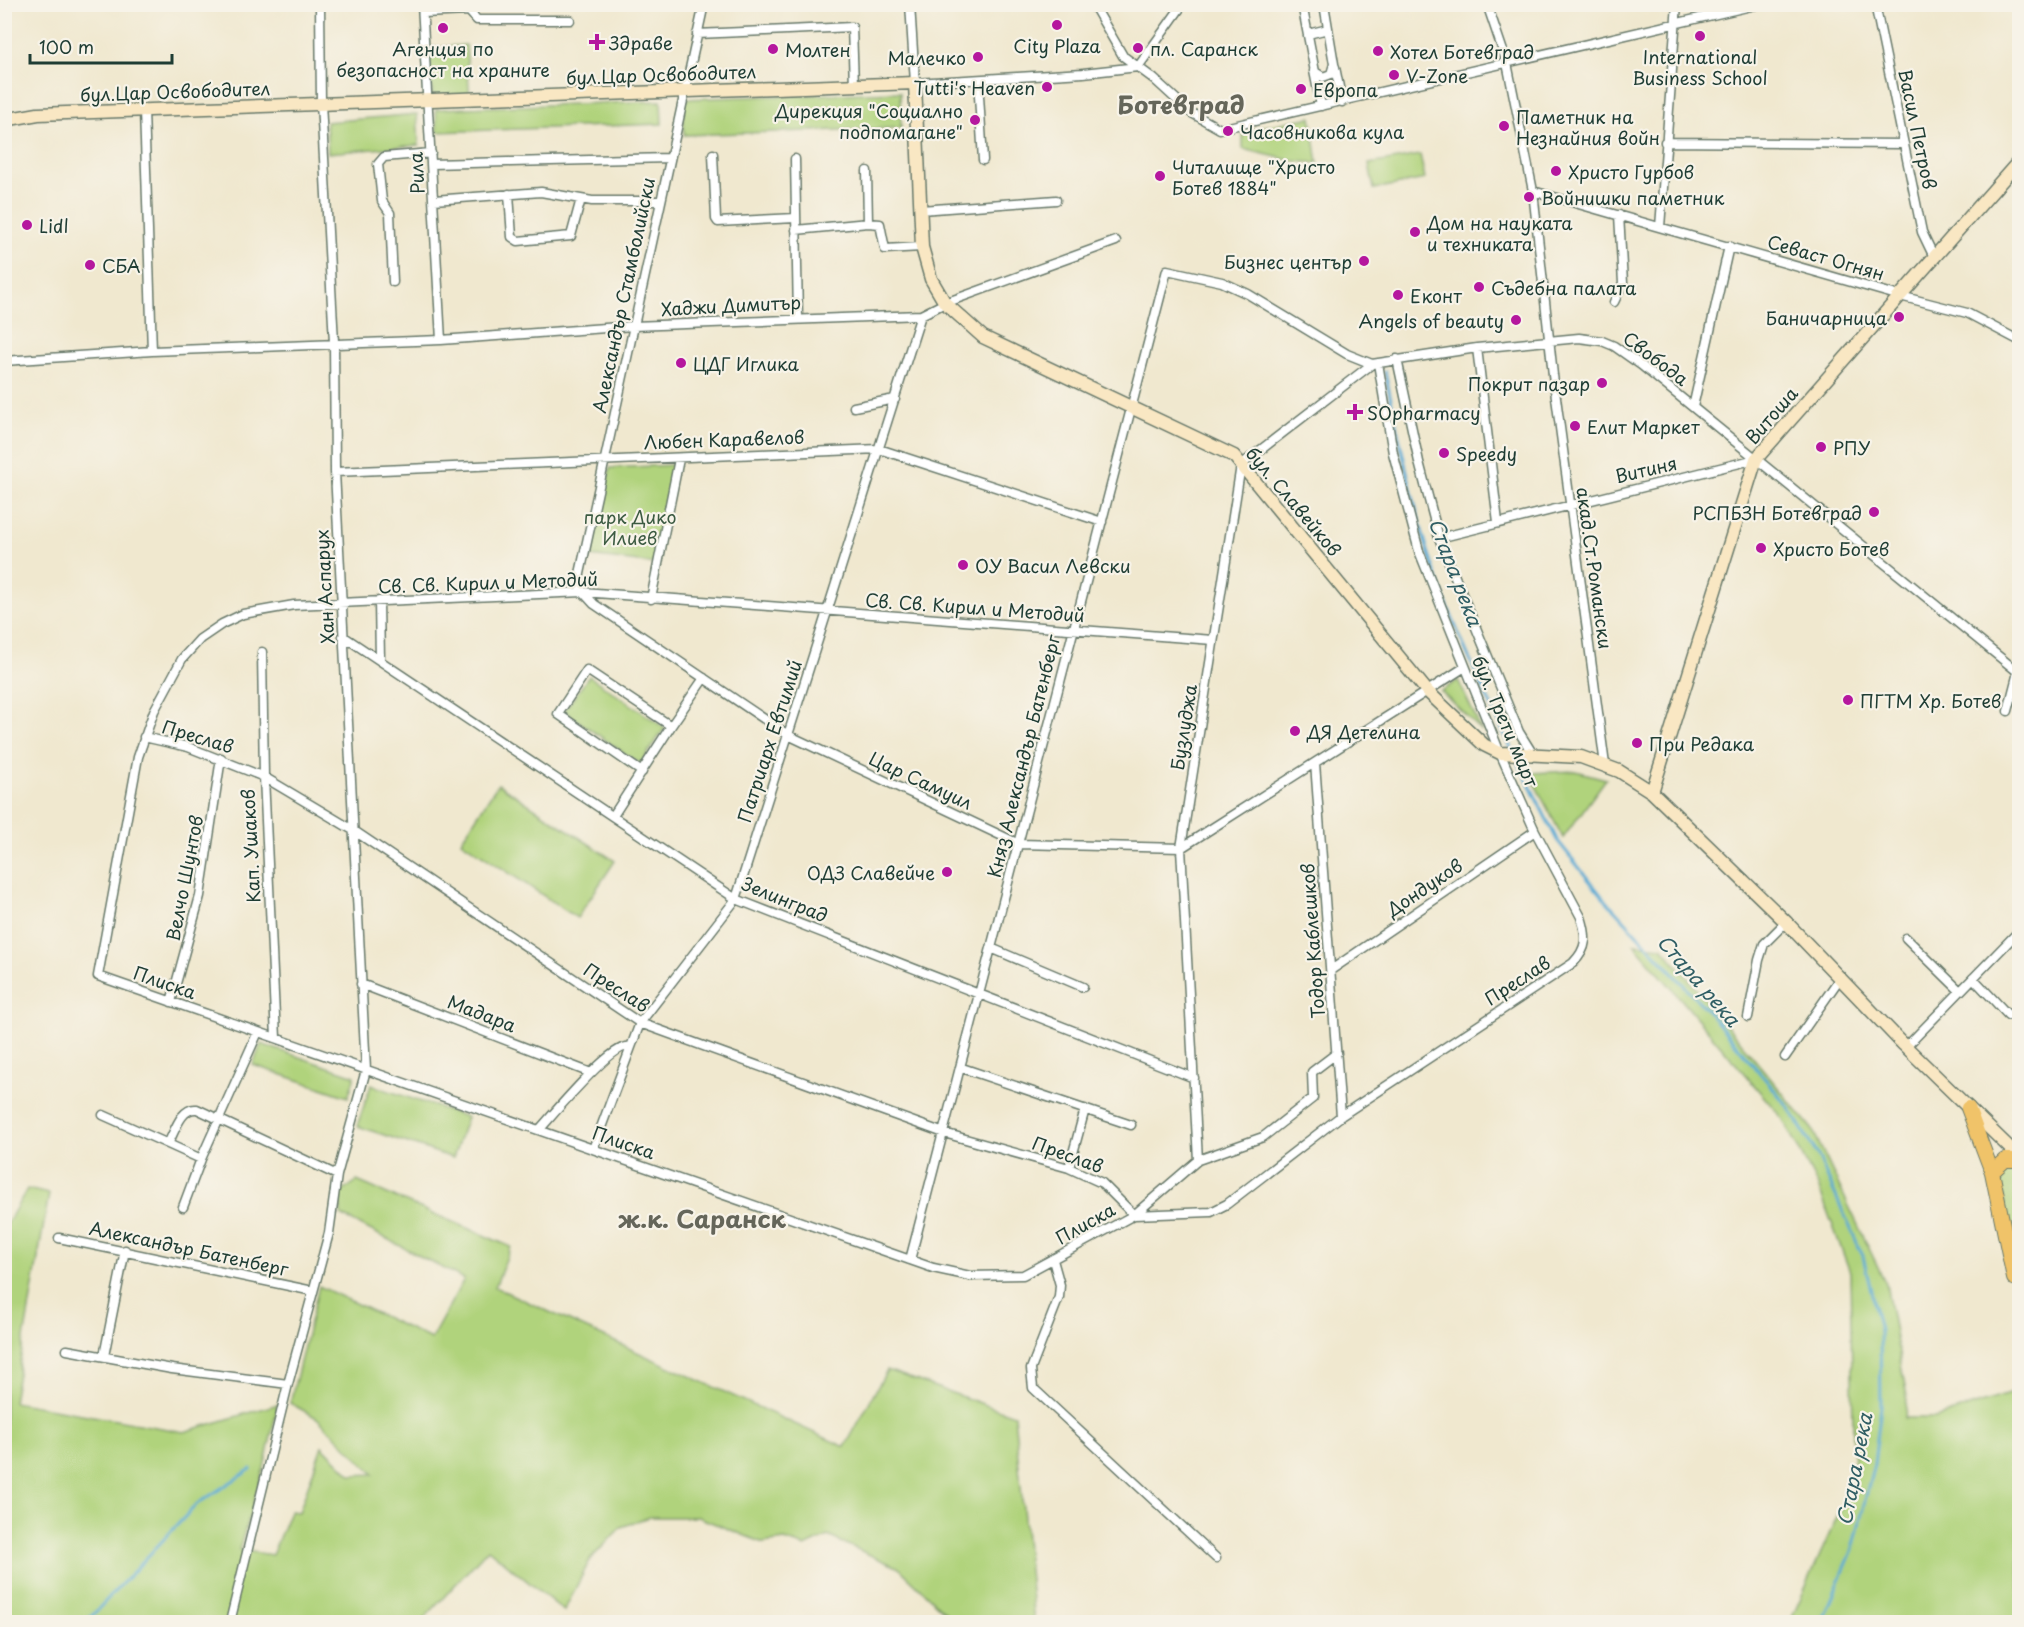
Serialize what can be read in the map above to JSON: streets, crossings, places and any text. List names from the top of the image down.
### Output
{
  "streets": {
    "street": [
      "бул.Цар Освободител",
      "Васил Петров",
      "Рила",
      "Севаст Огнян",
      "Александър Стамболийски",
      "Хаджи Димитър",
      "Свобода",
      "Витоша",
      "Любен Каравелов",
      "Витиня",
      "бул. Славейков",
      "акад.Ст.Романски",
      "Св. Св. Кирил и Методий",
      "Хан Аспарух",
      "бул. Трети март",
      "Бузлуджа",
      "Преслав",
      "Патриарх Евтимий",
      "Княз Александър Батенберг",
      "Цар Самуил",
      "Кап. Ушаков",
      "Велчо Шунтов",
      "Дондуков",
      "Зелинград",
      "Тодор Каблешков",
      "Плиска",
      "Мадара",
      "Александър Батенберг"
    ]
  },
  "crossings": [
    ["бул.Цар Освободител", "Рила"],
    ["бул.Цар Освободител", "Александър Стамболийски"],
    ["бул.Цар Освободител", "Хан Аспарух"],
    ["Васил Петров", "Витоша"],
    ["Рила", "Хаджи Димитър"],
    ["Севаст Огнян", "Витоша"],
    ["Севаст Огнян", "акад.Ст.Романски"],
    ["Александър Стамболийски", "Хаджи Димитър"],
    ["Александър Стамболийски", "Любен Каравелов"],
    ["Александър Стамболийски", "Св. Св. Кирил и Методий"],
    ["Александър Стамболийски", "Цар Самуил"],
    ["Хаджи Димитър", "бул. Славейков"],
    ["Хаджи Димитър", "Хан Аспарух"],
    ["Хаджи Димитър", "Патриарх Евтимий"],
    ["Свобода", "Витоша"],
    ["Свобода", "Витиня"],
    ["Свобода", "акад.Ст.Романски"],
    ["Свобода", "бул. Трети март"],
    ["Свобода", "Княз Александър Батенберг"],
    ["Витоша", "Витиня"],
    ["Любен Каравелов", "Хан Аспарух"],
    ["Любен Каравелов", "Патриарх Евтимий"],
    ["Любен Каравелов", "Княз Александър Батенберг"],
    ["Витиня", "акад.Ст.Романски"],
    ["Витиня", "бул. Трети март"],
    ["бул. Славейков", "бул. Трети март"],
    ["бул. Славейков", "Бузлуджа"],
    ["бул. Славейков", "Княз Александър Батенберг"],
    ["Св. Св. Кирил и Методий", "Хан Аспарух"],
    ["Св. Св. Кирил и Методий", "Бузлуджа"],
    ["Св. Св. Кирил и Методий", "Преслав"],
    ["Св. Св. Кирил и Методий", "Патриарх Евтимий"],
    ["Св. Св. Кирил и Методий", "Княз Александър Батенберг"],
    ["Св. Св. Кирил и Методий", "Цар Самуил"],
    ["Св. Св. Кирил и Методий", "Плиска"],
    ["Хан Аспарух", "Преслав"],
    ["Хан Аспарух", "Зелинград"],
    ["Хан Аспарух", "Плиска"],
    ["Хан Аспарух", "Мадара"],
    ["Хан Аспарух", "Александър Батенберг"],
    ["бул. Трети март", "Преслав"],
    ["бул. Трети март", "Княз Александър Батенберг"],
    ["бул. Трети март", "Дондуков"],
    ["Бузлуджа", "Цар Самуил"],
    ["Бузлуджа", "Зелинград"],
    ["Бузлуджа", "Плиска"],
    ["Преслав", "Патриарх Евтимий"],
    ["Преслав", "Княз Александър Батенберг"],
    ["Преслав", "Кап. Ушаков"],
    ["Преслав", "Велчо Шунтов"],
    ["Преслав", "Тодор Каблешков"],
    ["Преслав", "Плиска"],
    ["Патриарх Евтимий", "Цар Самуил"],
    ["Патриарх Евтимий", "Зелинград"],
    ["Патриарх Евтимий", "Плиска"],
    ["Княз Александър Батенберг", "Цар Самуил"],
    ["Княз Александър Батенберг", "Зелинград"],
    ["Княз Александър Батенберг", "Плиска"],
    ["Кап. Ушаков", "Плиска"],
    ["Велчо Шунтов", "Плиска"],
    ["Дондуков", "Тодор Каблешков"]
  ],
  "districts": ["Ботевград", "ж.к. Саранск"],
  "water": ["Стара река"],
  "parks": ["парк Дико Илиев"],
  "places": {
    "other": [
      "City Plaza",
      "Агенция по безопасност на храните",
      "International Business School",
      "пл. Саранск",
      "Молтен",
      "Хотел Ботевград",
      "Малечко",
      "V-Zone",
      "Tutti's Heaven",
      "Европа",
      "Дирекция \"Социално подпомагане\"",
      "Паметник на Незнайния войн",
      "Часовникова кула",
      "Христо Гурбов",
      "Читалище \"Христо Ботев 1884\"",
      "Войнишки паметник",
      "Lidl",
      "Дом на науката и техниката",
      "Бизнес център",
      "СБА",
      "Съдебна палата",
      "Еконт",
      "Баничарница",
      "Angels of beauty",
      "ЦДГ Иглика",
      "Покрит пазар",
      "Елит Маркет",
      "РПУ",
      "Speedy",
      "РСПБЗН Ботевград",
      "Христо Ботев",
      "ОУ Васил Левски",
      "ПГТМ Хр. Ботев",
      "ДЯ Детелина",
      "При Редака",
      "ОДЗ Славейче"
    ],
    "health": ["Здраве", "SOpharmacy"]
  },
  "scale_bar": "100 m"
}
